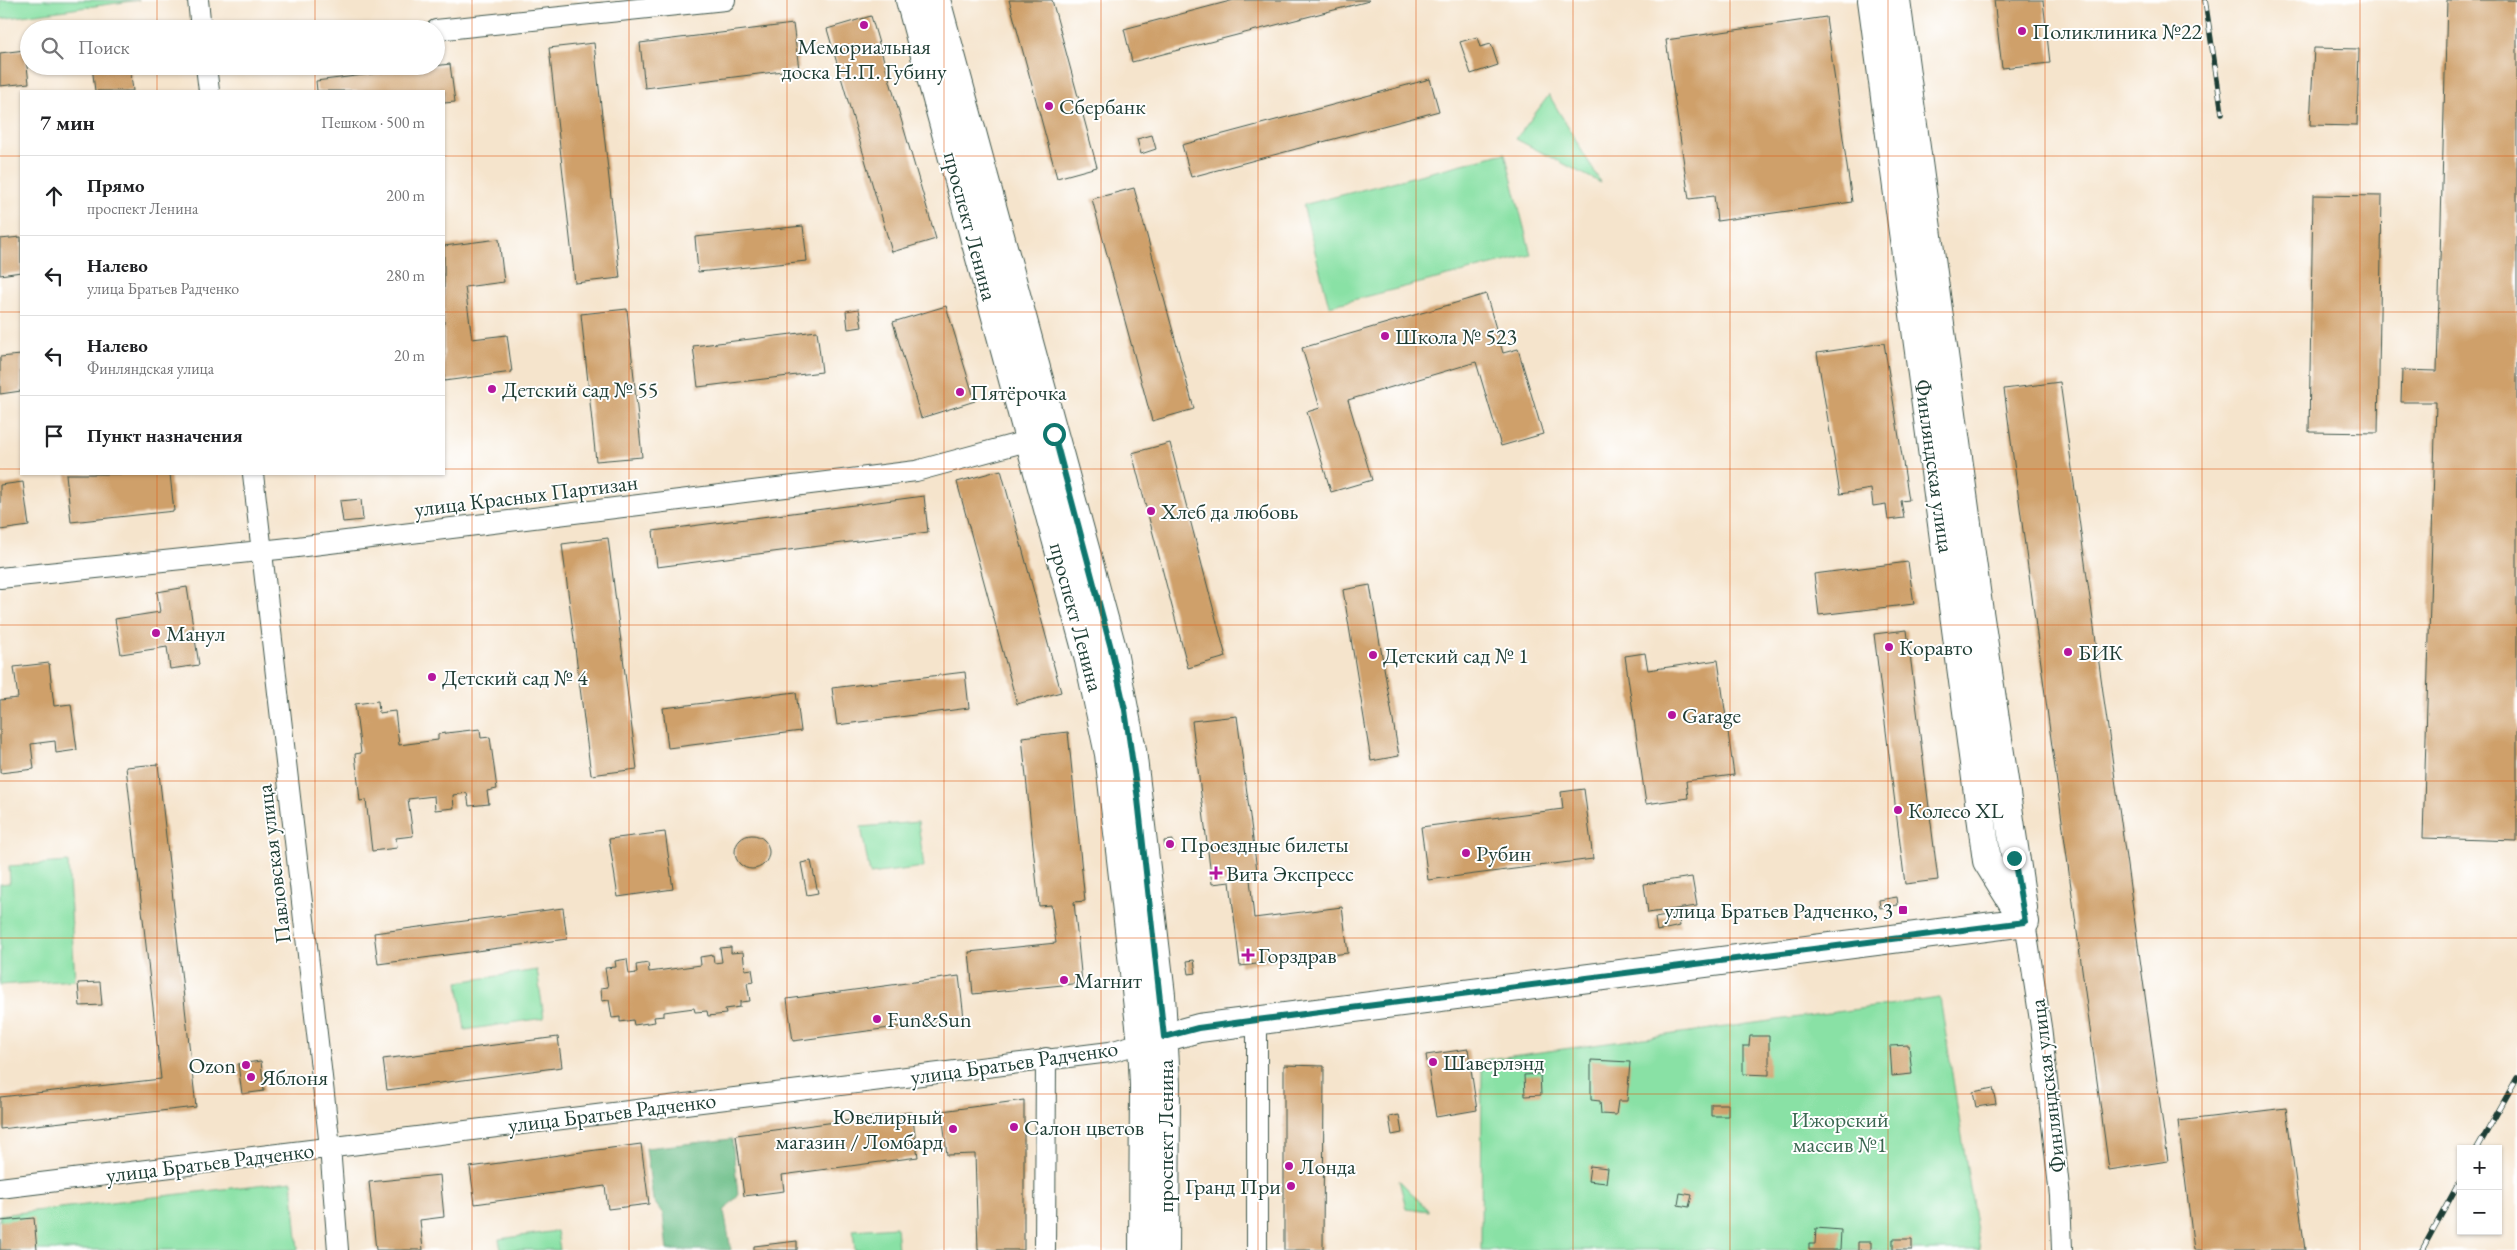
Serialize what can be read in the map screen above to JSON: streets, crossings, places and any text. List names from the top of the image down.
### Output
{
  "streets": {
    "street": [
      "проспект Ленина",
      "Финляндская улица",
      "улица Красных Партизан",
      "Павловская улица",
      "улица Братьев Радченко"
    ]
  },
  "crossings": [
    ["проспект Ленина", "улица Красных Партизан"],
    ["проспект Ленина", "улица Братьев Радченко"],
    ["Финляндская улица", "улица Братьев Радченко"],
    ["улица Красных Партизан", "Павловская улица"],
    ["Павловская улица", "улица Братьев Радченко"]
  ],
  "parks": ["Ижорский массив №1"],
  "places": {
    "other": [
      "Мемориальная доска Н.П. Губину",
      "Поликлиника №22",
      "Сбербанк",
      "Школа № 523",
      "Детский сад № 55",
      "Пятёрочка",
      "Хлеб да любовь",
      "Манул",
      "Коравто",
      "БИК",
      "Детский сад № 1",
      "Детский сад № 4",
      "Garage",
      "Колесо XL",
      "Проездные билеты",
      "Рубин",
      "Магнит",
      "Fun&Sun",
      "Шаверлэнд",
      "Ozon",
      "Яблоня",
      "Салон цветов",
      "Ювелирный магазин / Ломбард",
      "Лонда",
      "Гранд При"
    ],
    "health": ["Вита Экспресс", "Горздрав"],
    "transit": ["улица Братьев Радченко, 3"]
  },
  "page": {
    "search": "Поиск",
    "heading": ["7 мин", "Пешком · 500 m"],
    "list": [
      ["Прямо", "проспект Ленина", "200 m"],
      ["Налево", "улица Братьев Радченко", "280 m"],
      ["Налево", "Финляндская улица", "20 m"],
      "Пункт назначения"
    ],
    "map_buttons": ["+", "−"]
  }
}
